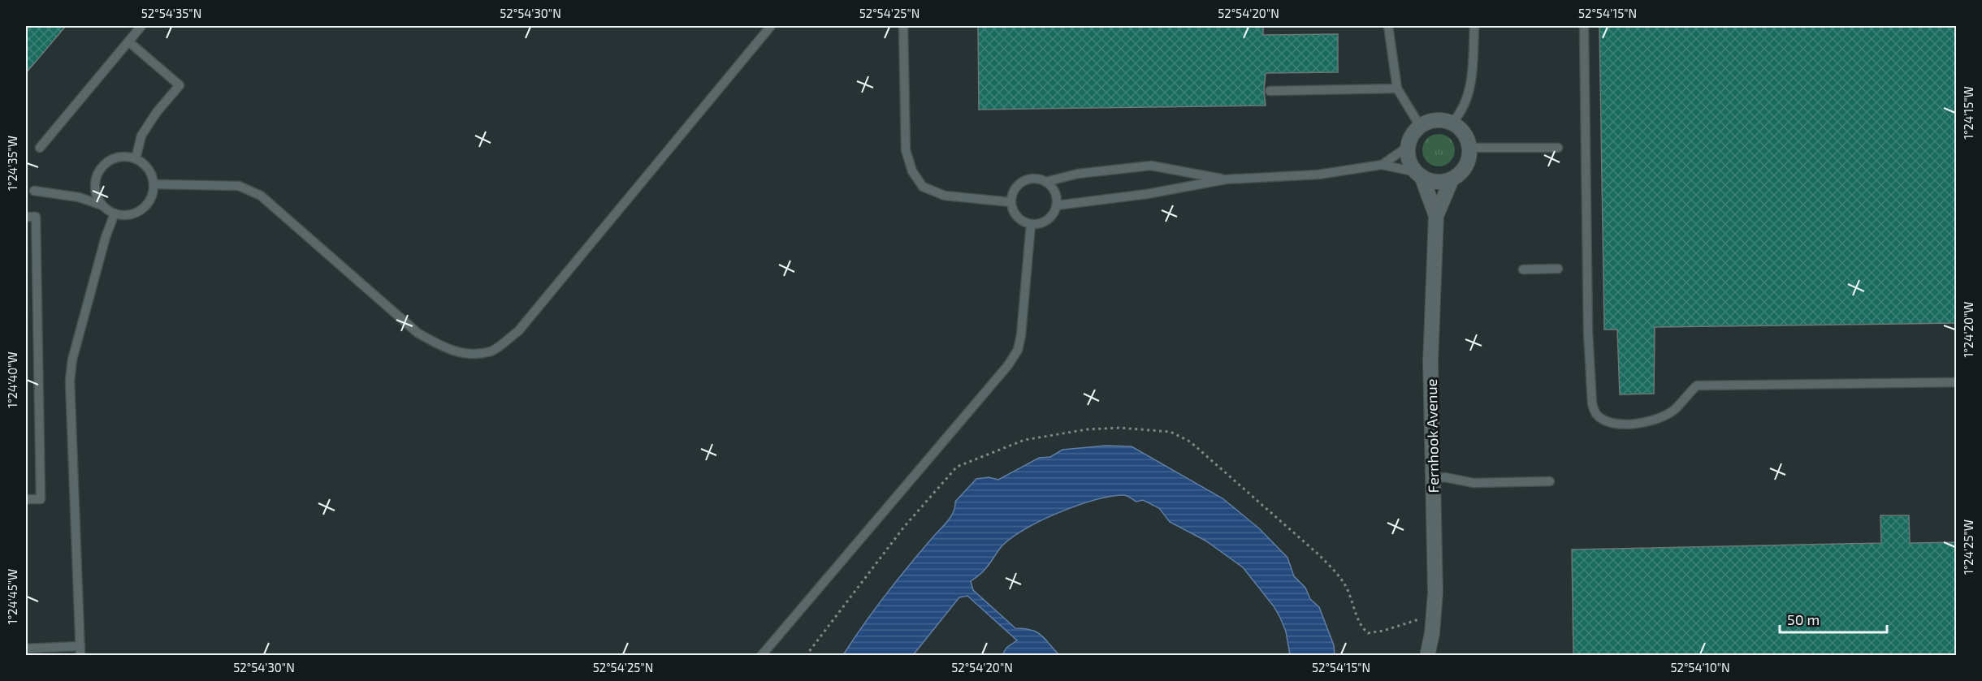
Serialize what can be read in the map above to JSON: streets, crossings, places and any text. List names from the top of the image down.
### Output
{
  "streets": {
    "street": ["Fernhook Avenue"]
  },
  "scale_bar": "50 m",
  "coordinates": [
    "52°54'35\"N",
    "52°54'30\"N",
    "52°54'25\"N",
    "52°54'20\"N",
    "52°54'15\"N",
    "1°24'15\"W",
    "1°24'35\"W",
    "1°24'20\"W",
    "1°24'40\"W",
    "1°24'25\"W",
    "1°24'45\"W",
    "52°54'10\"N"
  ]
}
